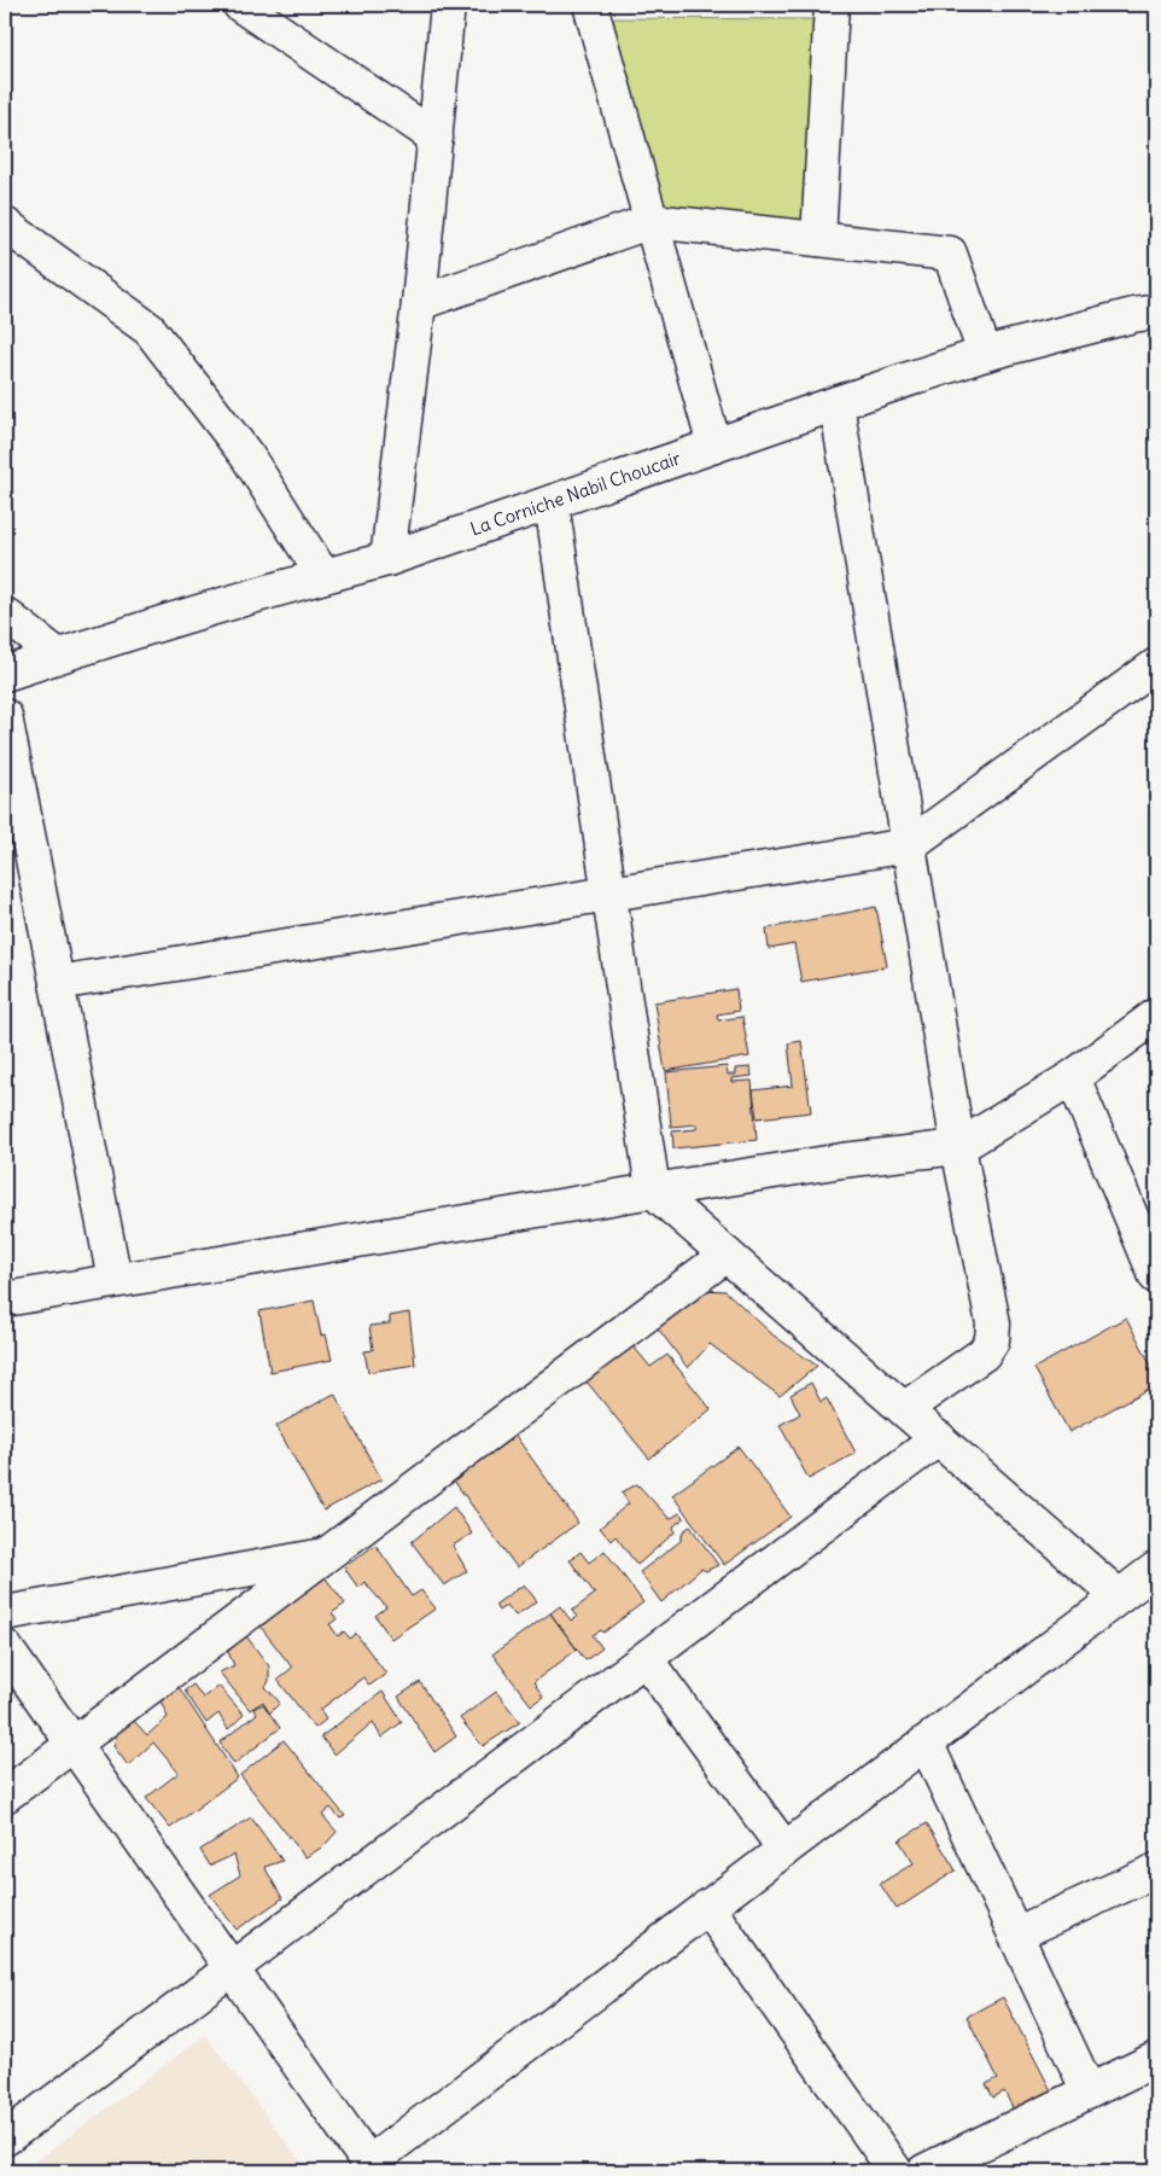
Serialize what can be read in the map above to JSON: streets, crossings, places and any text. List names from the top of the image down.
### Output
{
  "streets": {
    "street": ["La Corniche Nabil Choucair"]
  }
}
